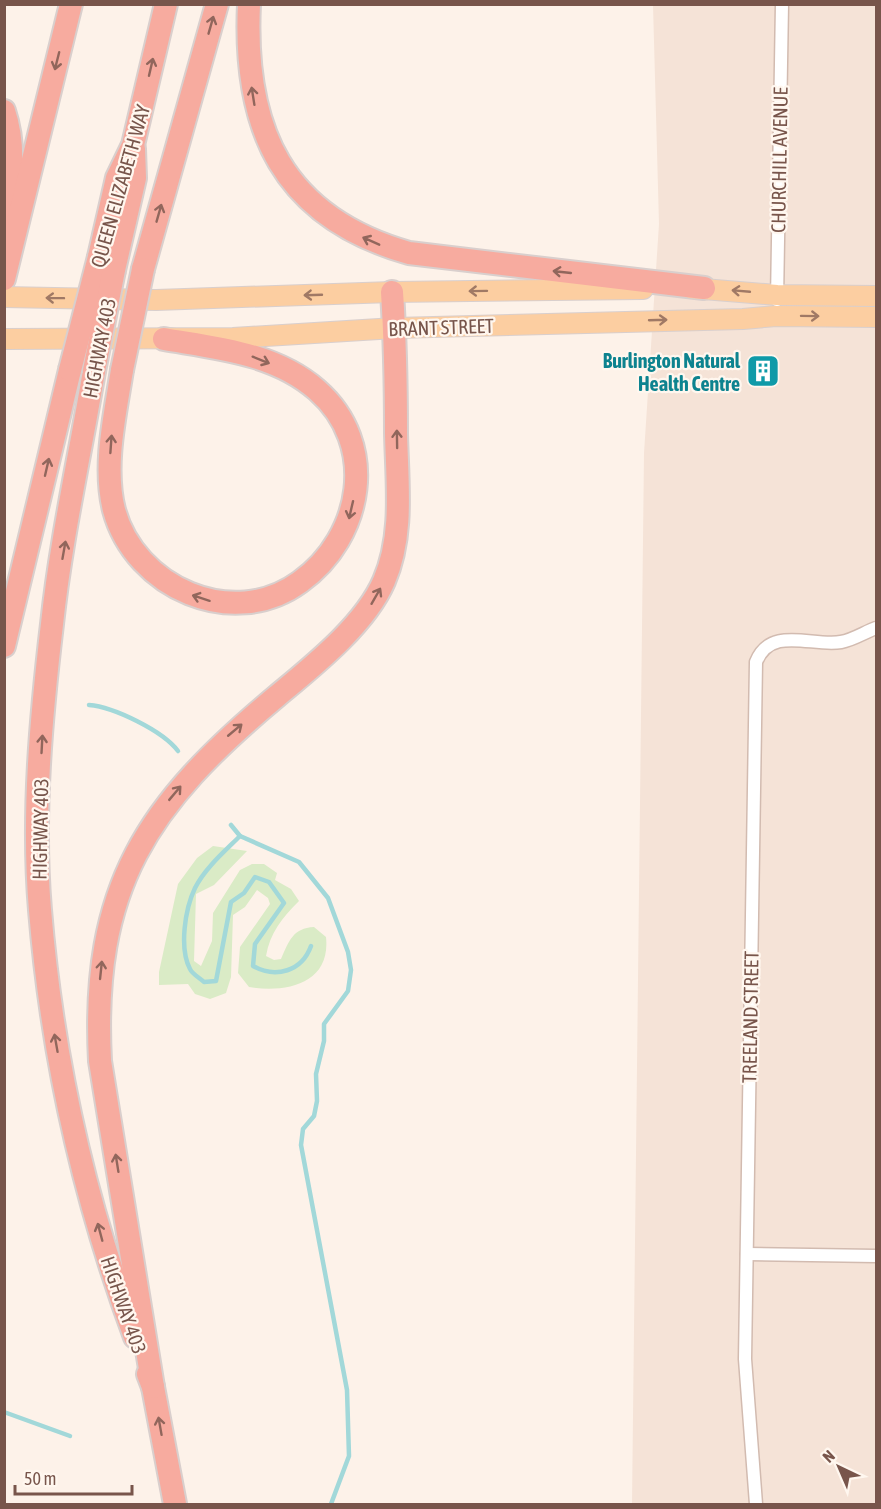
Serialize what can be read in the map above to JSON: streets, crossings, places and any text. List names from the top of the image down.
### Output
{
  "streets": {
    "highway": ["QUEEN ELIZABETH WAY", "HIGHWAY 403"],
    "main road": ["BRANT STREET"],
    "street": ["CHURCHILL AVENUE", "TREELAND STREET"]
  },
  "crossings": [
    ["CHURCHILL AVENUE", "BRANT STREET"],
    ["QUEEN ELIZABETH WAY", "HIGHWAY 403"]
  ],
  "one_way": ["HIGHWAY 403"],
  "places": {
    "building": ["Burlington Natural Health Centre"]
  },
  "scale_bar": "50 m",
  "north": "top left"
}
